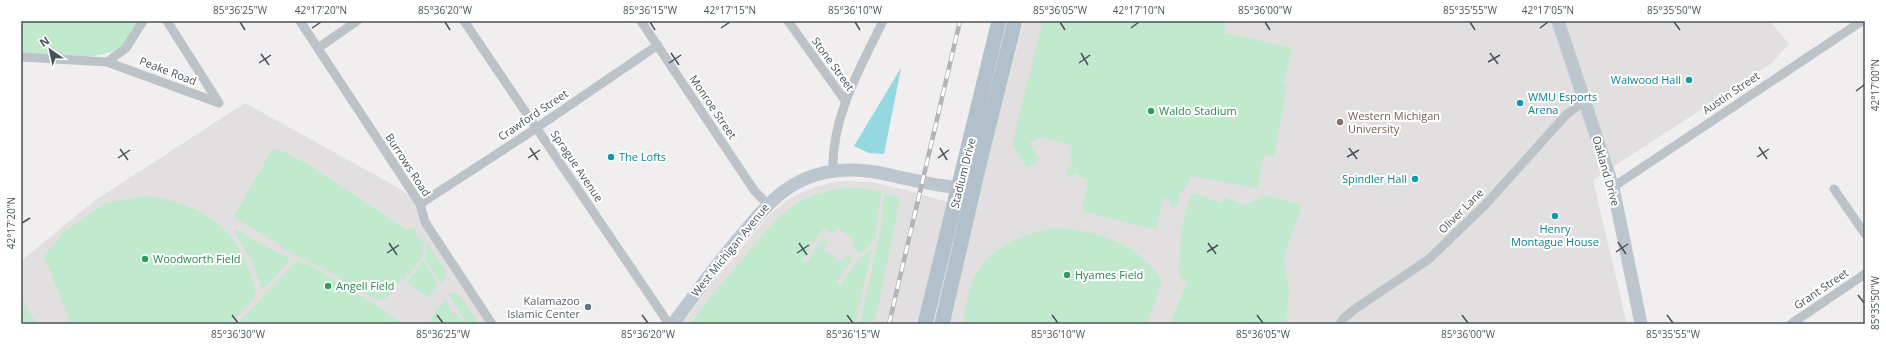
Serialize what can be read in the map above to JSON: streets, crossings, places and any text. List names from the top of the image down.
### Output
{
  "streets": {
    "main road": ["Stadium Drive"],
    "street": [
      "Stone Street",
      "Peake Road",
      "Austin Street",
      "Monroe Street",
      "Crawford Street",
      "Burrows Road",
      "Sprague Avenue",
      "Oakland Drive",
      "Oliver Lane",
      "West Michigan Avenue",
      "Grant Street"
    ]
  },
  "crossings": [
    ["Austin Street", "Oakland Drive"],
    ["Monroe Street", "Crawford Street"],
    ["Monroe Street", "West Michigan Avenue"],
    ["Crawford Street", "Burrows Road"],
    ["Crawford Street", "Sprague Avenue"],
    ["Oakland Drive", "Oliver Lane"],
    ["Stadium Drive", "West Michigan Avenue"]
  ],
  "places": [
    "Walwood Hall",
    "WMU Esports Arena",
    "Waldo Stadium",
    "Western Michigan University",
    "The Lofts",
    "Spindler Hall",
    "Henry Montague House",
    "Woodworth Field",
    "Hyames Field",
    "Angell Field",
    "Kalamazoo Islamic Center"
  ],
  "north": "top left",
  "coordinates": [
    "85°36'25\"W",
    "42°17'20\"N",
    "85°36'20\"W",
    "85°36'15\"W",
    "42°17'15\"N",
    "85°36'10\"W",
    "85°36'05\"W",
    "42°17'10\"N",
    "85°36'00\"W",
    "85°35'55\"W",
    "42°17'05\"N",
    "85°35'50\"W",
    "42°17'00\"N",
    "85°36'30\"W"
  ]
}
